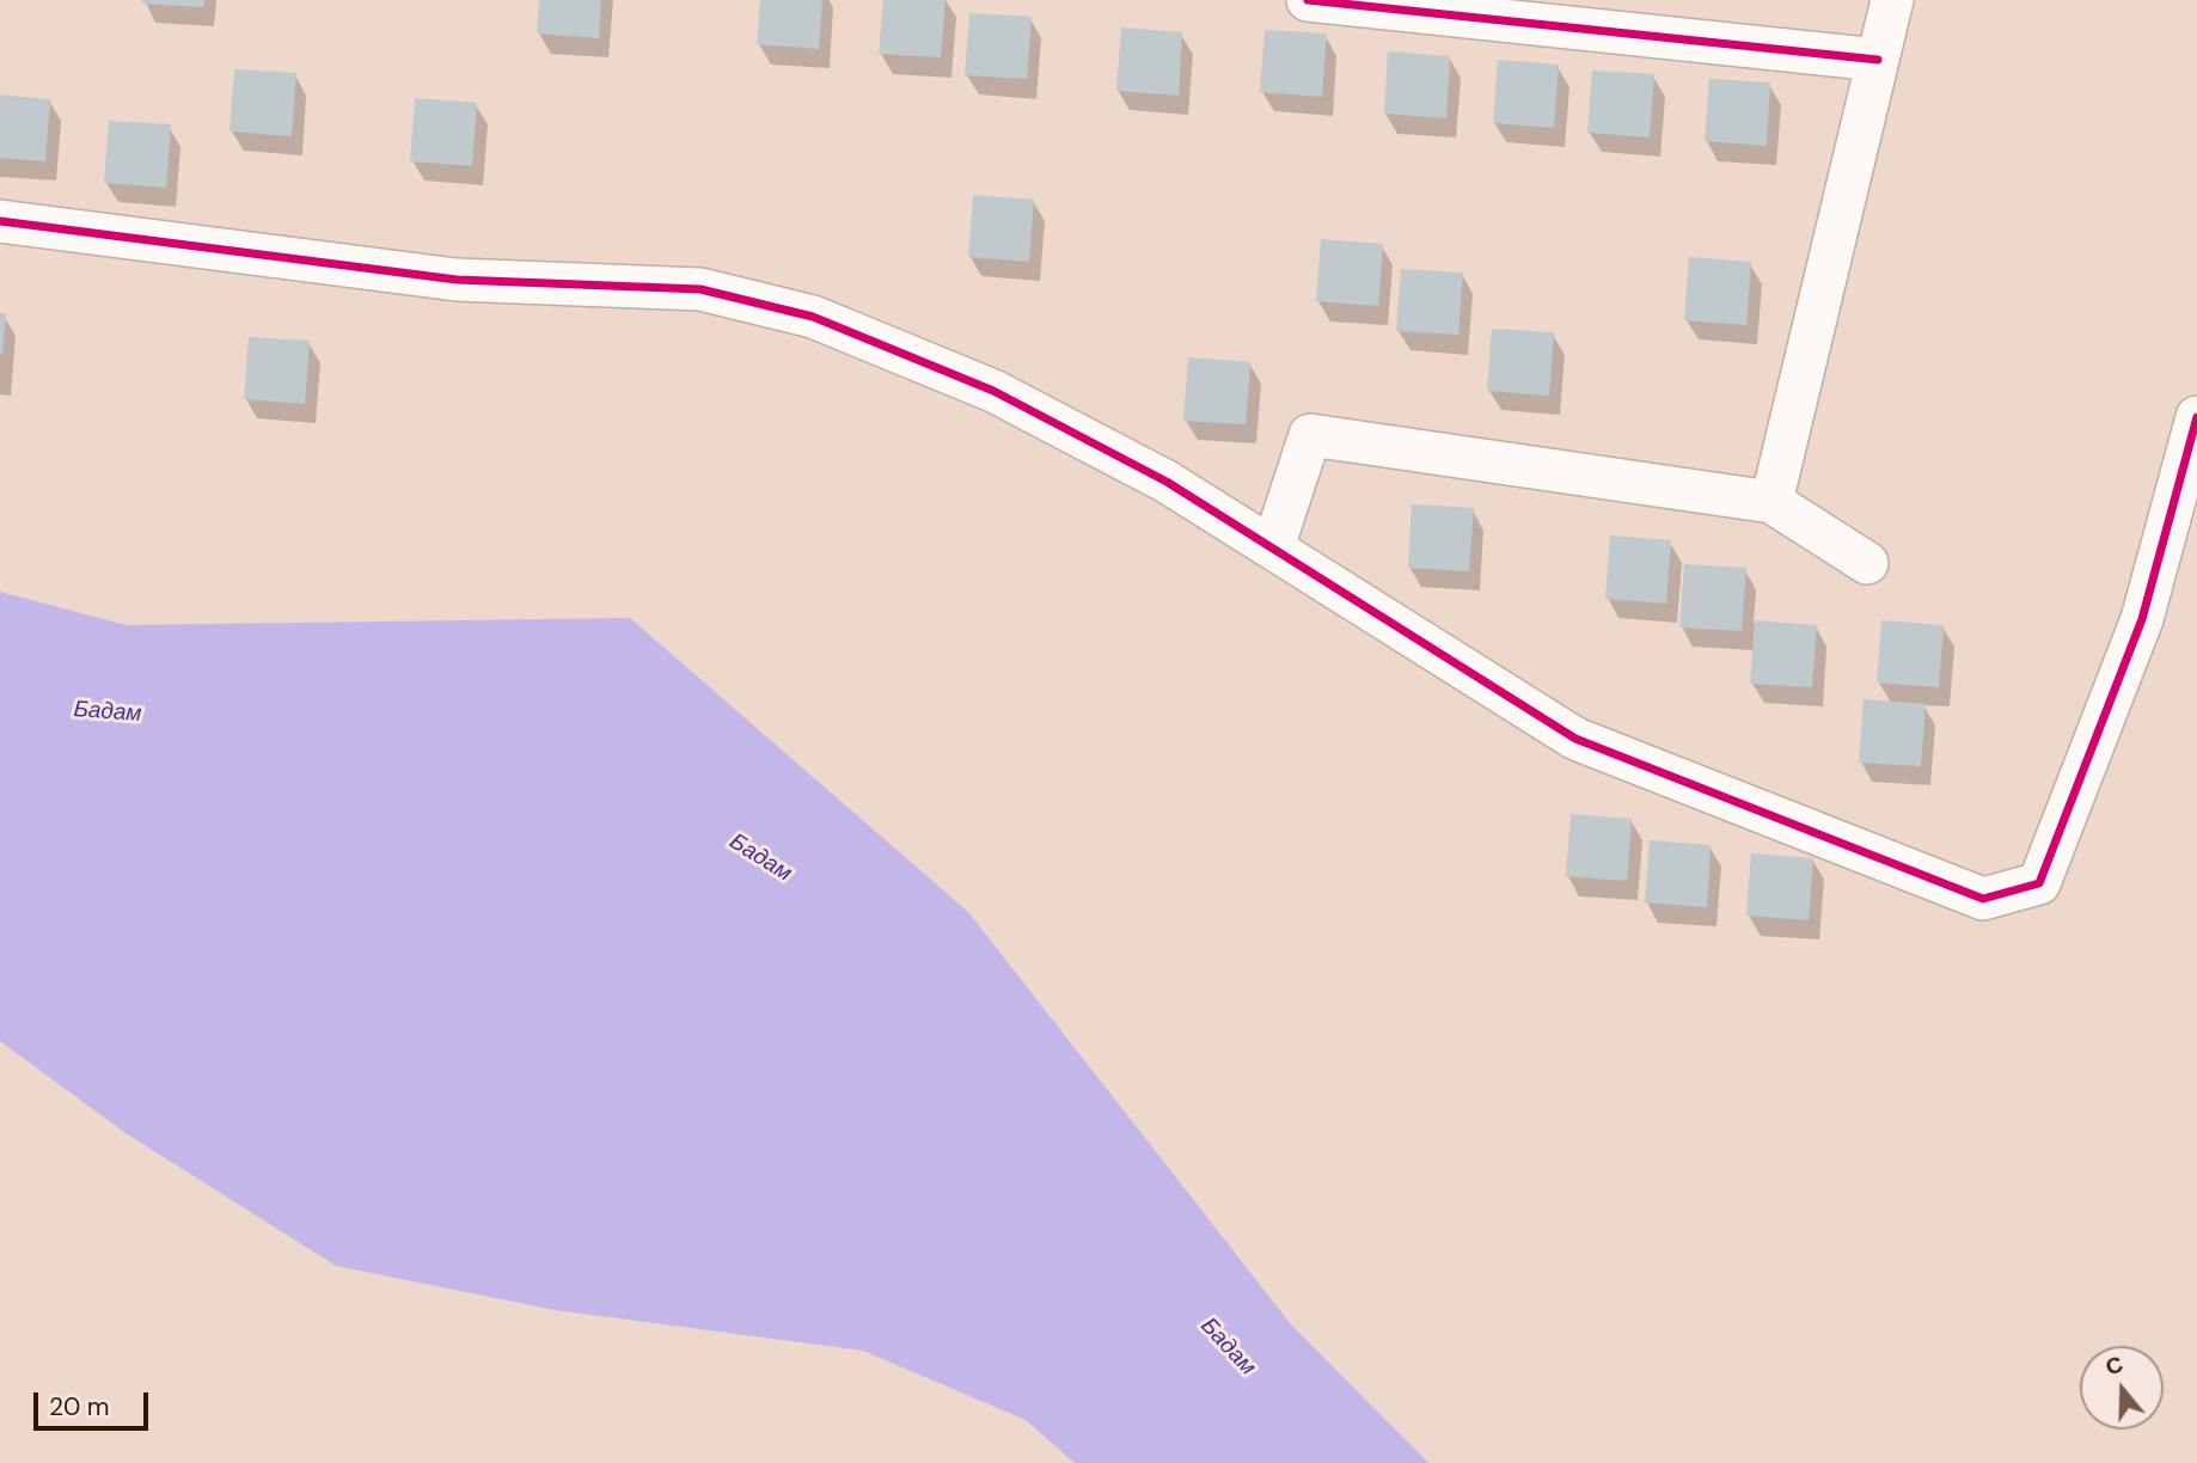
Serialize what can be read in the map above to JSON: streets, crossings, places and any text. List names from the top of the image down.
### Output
{
  "water": ["Бадам"],
  "scale_bar": "20 m",
  "north": "top"
}
